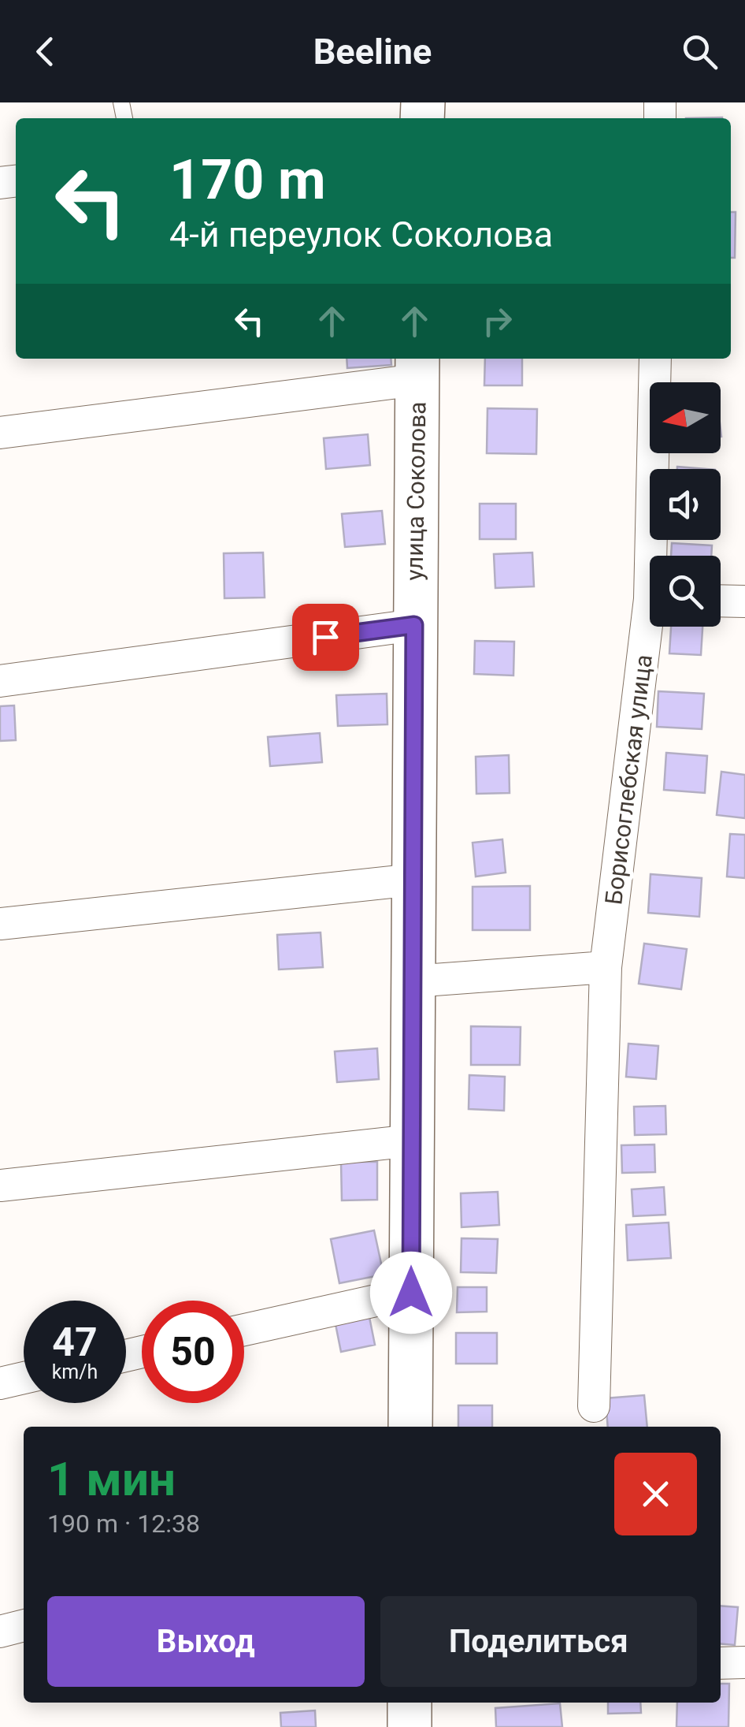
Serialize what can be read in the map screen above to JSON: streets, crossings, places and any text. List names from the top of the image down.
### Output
{
  "streets": {
    "main road": ["улица Соколова"],
    "street": ["Борисоглебская улица"]
  },
  "north": "left",
  "page": {
    "header": "Beeline",
    "turn": ["170 m", "4-й переулок Соколова"],
    "speed": "47 km/h",
    "limit": "50",
    "heading": ["1 мин", "190 m · 12:38"],
    "buttons": ["Выход", "Поделиться"]
  }
}
